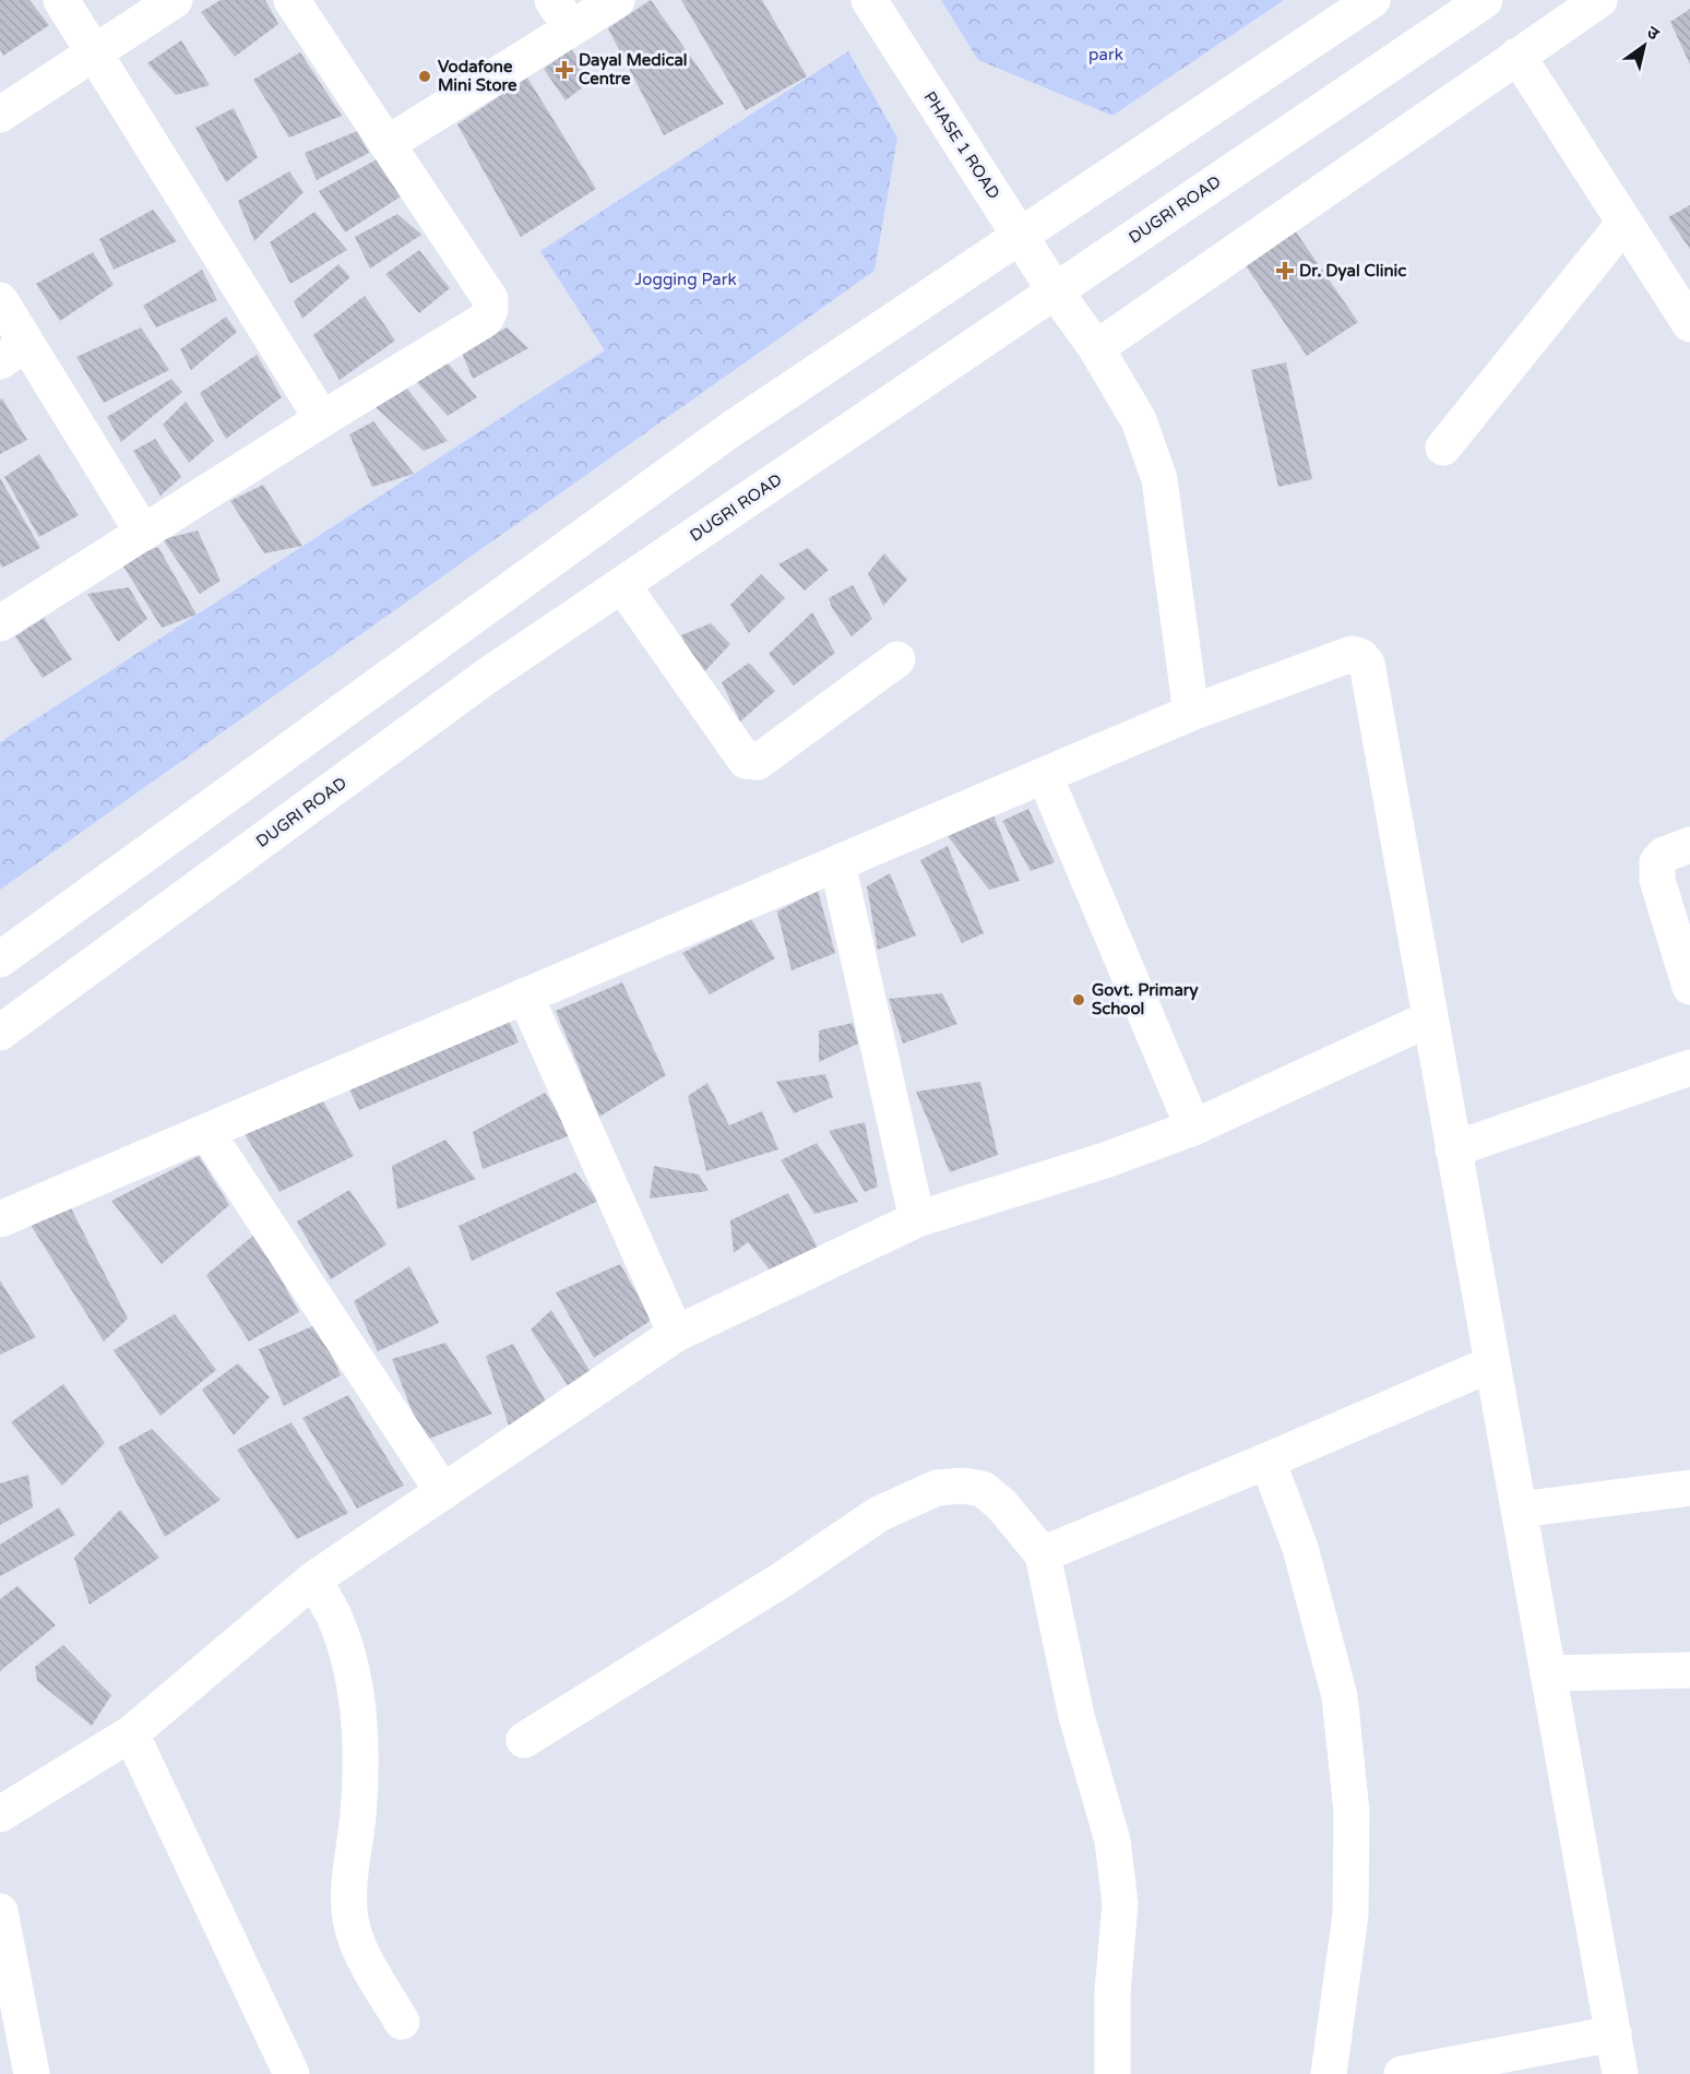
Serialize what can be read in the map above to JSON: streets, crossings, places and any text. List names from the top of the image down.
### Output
{
  "streets": {
    "street": ["PHASE 1 ROAD", "DUGRI ROAD"]
  },
  "crossings": [
    ["PHASE 1 ROAD", "DUGRI ROAD"]
  ],
  "parks": ["park", "Jogging Park"],
  "places": {
    "health": ["Dayal Medical Centre", "Dr. Dyal Clinic"],
    "other": ["Vodafone Mini Store", "Govt. Primary School"]
  },
  "north": "top right"
}
